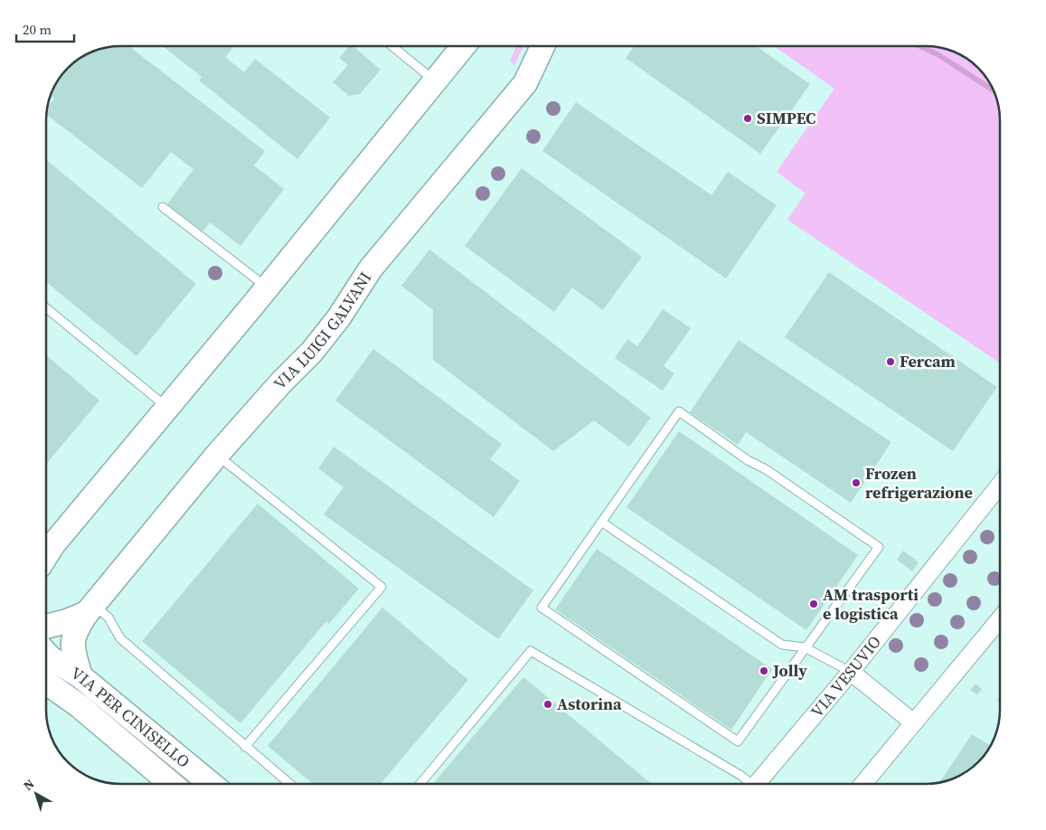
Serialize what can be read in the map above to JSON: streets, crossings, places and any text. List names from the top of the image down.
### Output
{
  "streets": {
    "main road": ["VIA LUIGI GALVANI", "VIA PER CINISELLO"],
    "street": ["VIA VESUVIO"]
  },
  "crossings": [
    ["VIA LUIGI GALVANI", "VIA PER CINISELLO"]
  ],
  "places": [
    "SIMPEC",
    "Fercam",
    "Frozen refrigerazione",
    "AM trasporti e logistica",
    "Jolly",
    "Astorina"
  ],
  "scale_bar": "20 m",
  "north": "top left"
}
